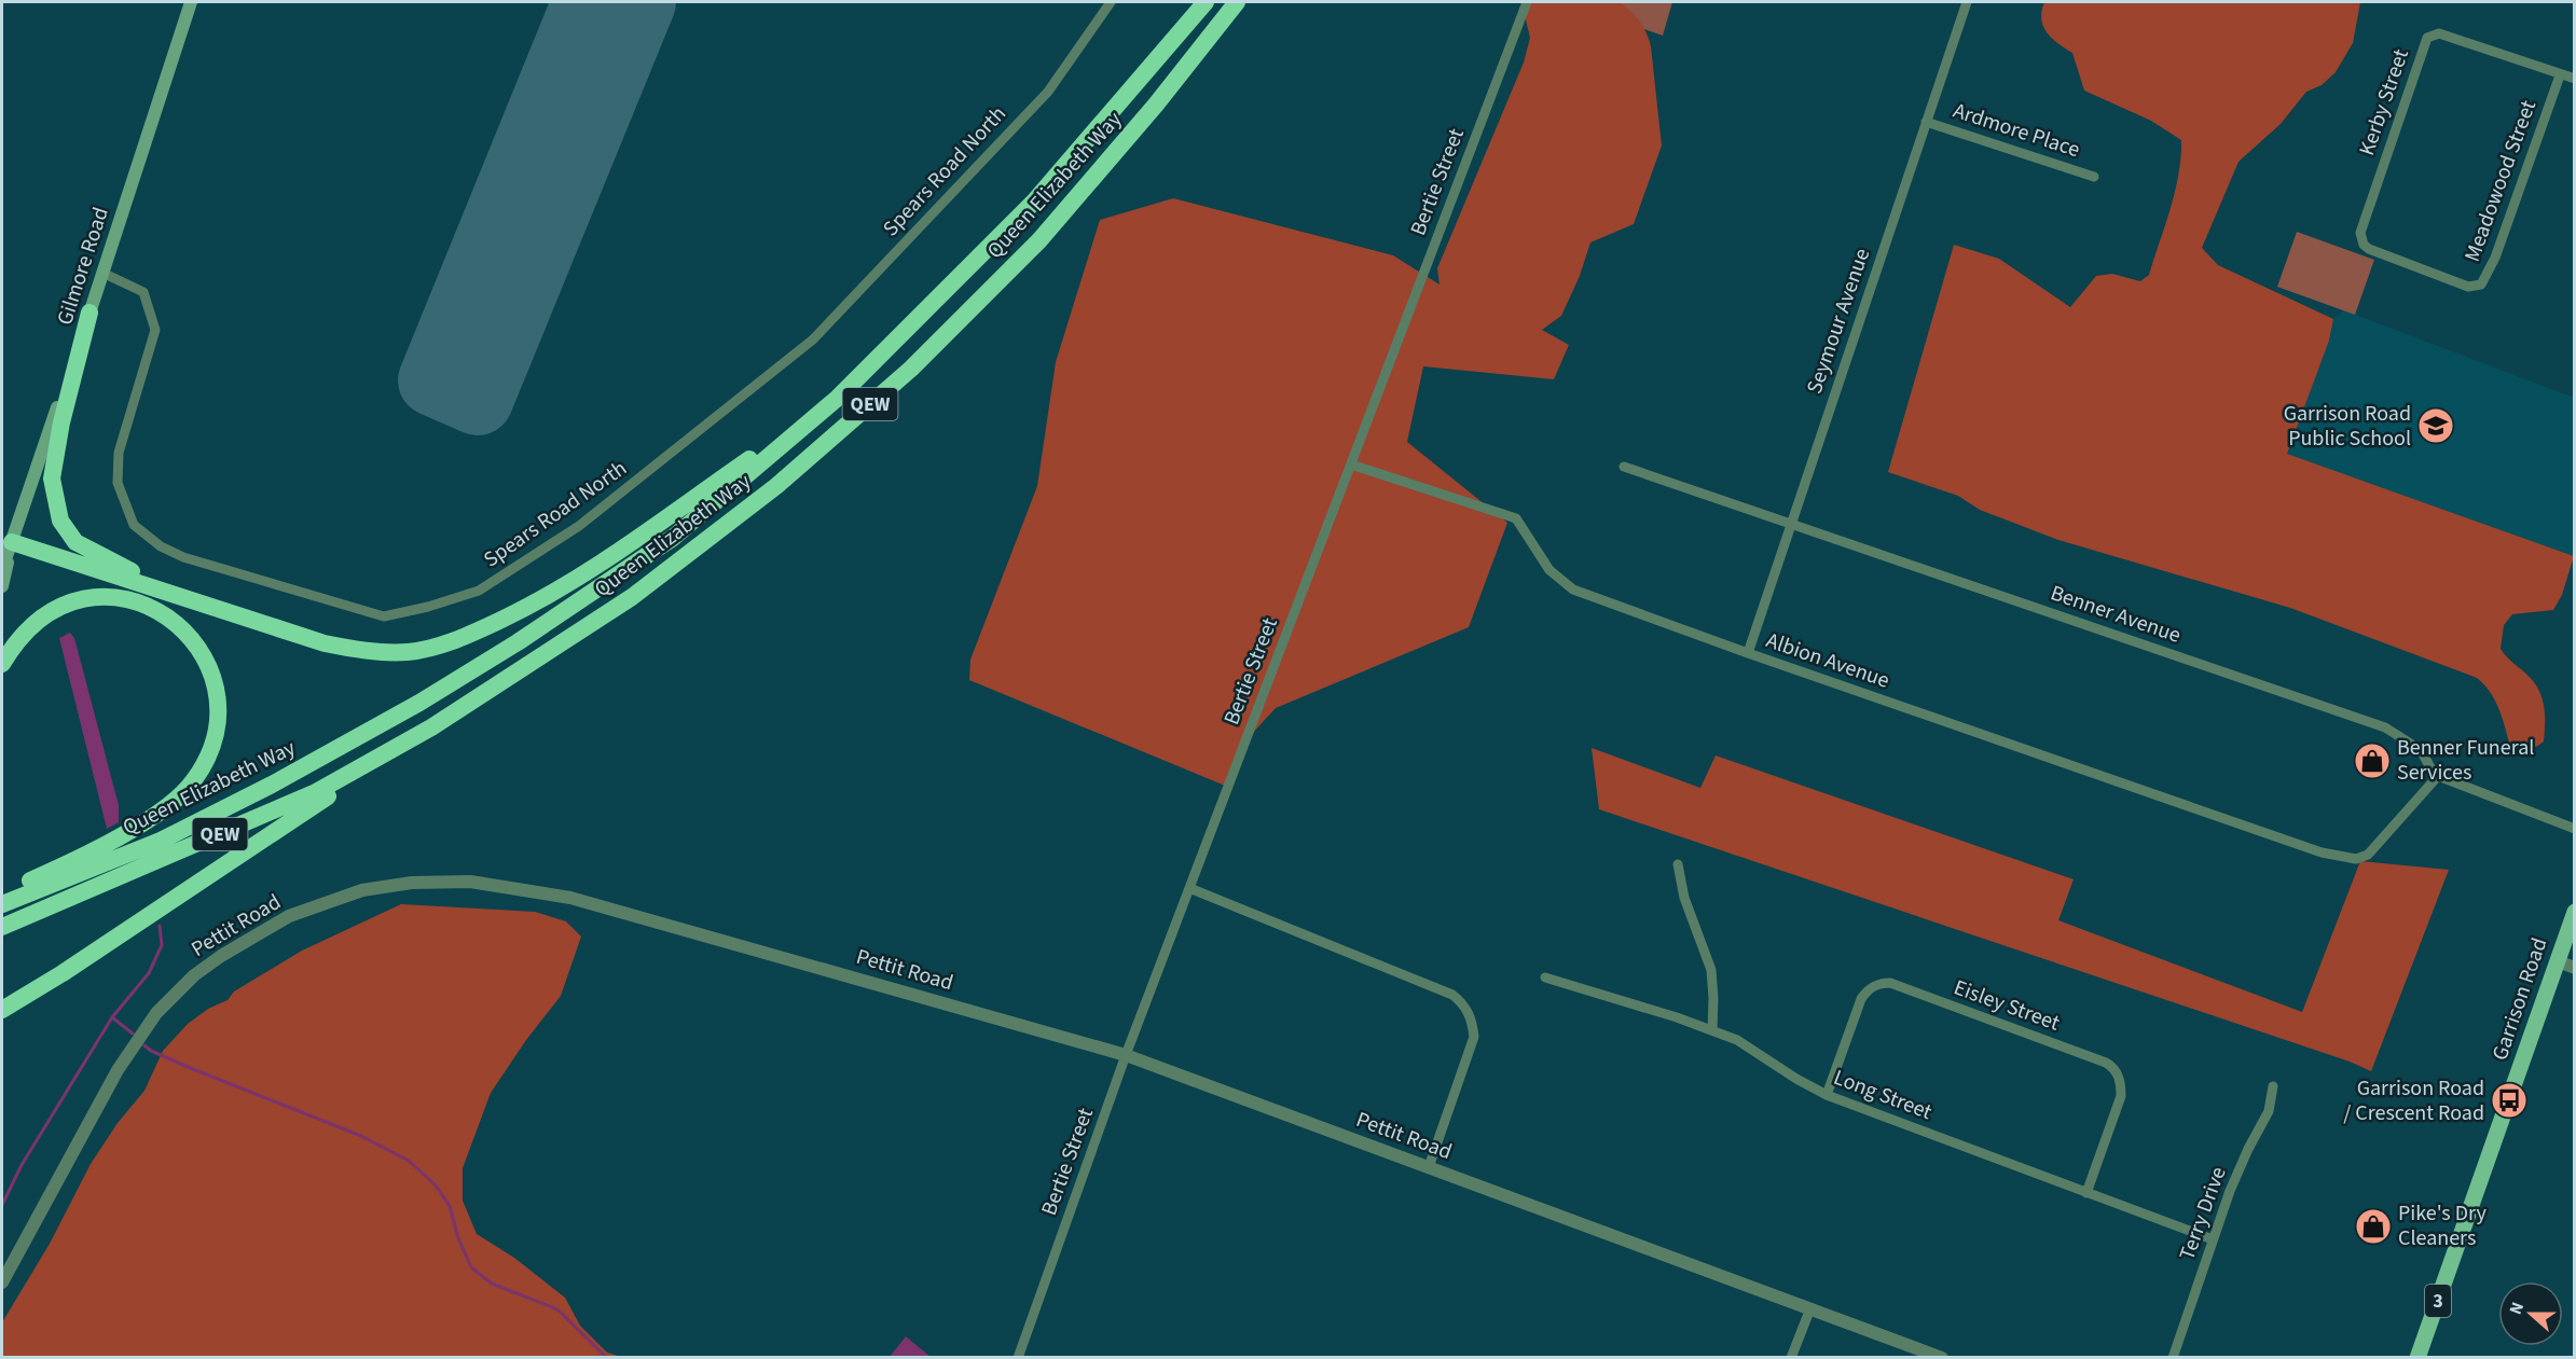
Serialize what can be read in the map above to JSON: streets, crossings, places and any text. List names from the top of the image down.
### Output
{
  "streets": {
    "highway": ["Queen Elizabeth Way", "QEW"],
    "main road": ["Gilmore Road", "Garrison Road", "3"],
    "street": [
      "Kerby Street",
      "Ardmore Place",
      "Spears Road North",
      "Meadowood Street",
      "Bertie Street",
      "Seymour Avenue",
      "Benner Avenue",
      "Albion Avenue",
      "Pettit Road",
      "Eisley Street",
      "Long Street",
      "Terry Drive"
    ]
  },
  "crossings": [
    ["Kerby Street", "Meadowood Street"],
    ["Ardmore Place", "Seymour Avenue"],
    ["Spears Road North", "Gilmore Road"],
    ["Bertie Street", "Albion Avenue"],
    ["Bertie Street", "Pettit Road"],
    ["Seymour Avenue", "Benner Avenue"],
    ["Seymour Avenue", "Albion Avenue"],
    ["Benner Avenue", "Albion Avenue"],
    ["Eisley Street", "Long Street"],
    ["Long Street", "Terry Drive"]
  ],
  "places": {
    "school or university": ["Garrison Road Public School"],
    "shop": ["Benner Funeral Services", "Pike's Dry Cleaners"],
    "bus stop": ["Garrison Road / Crescent Road"]
  },
  "north": "left"
}
